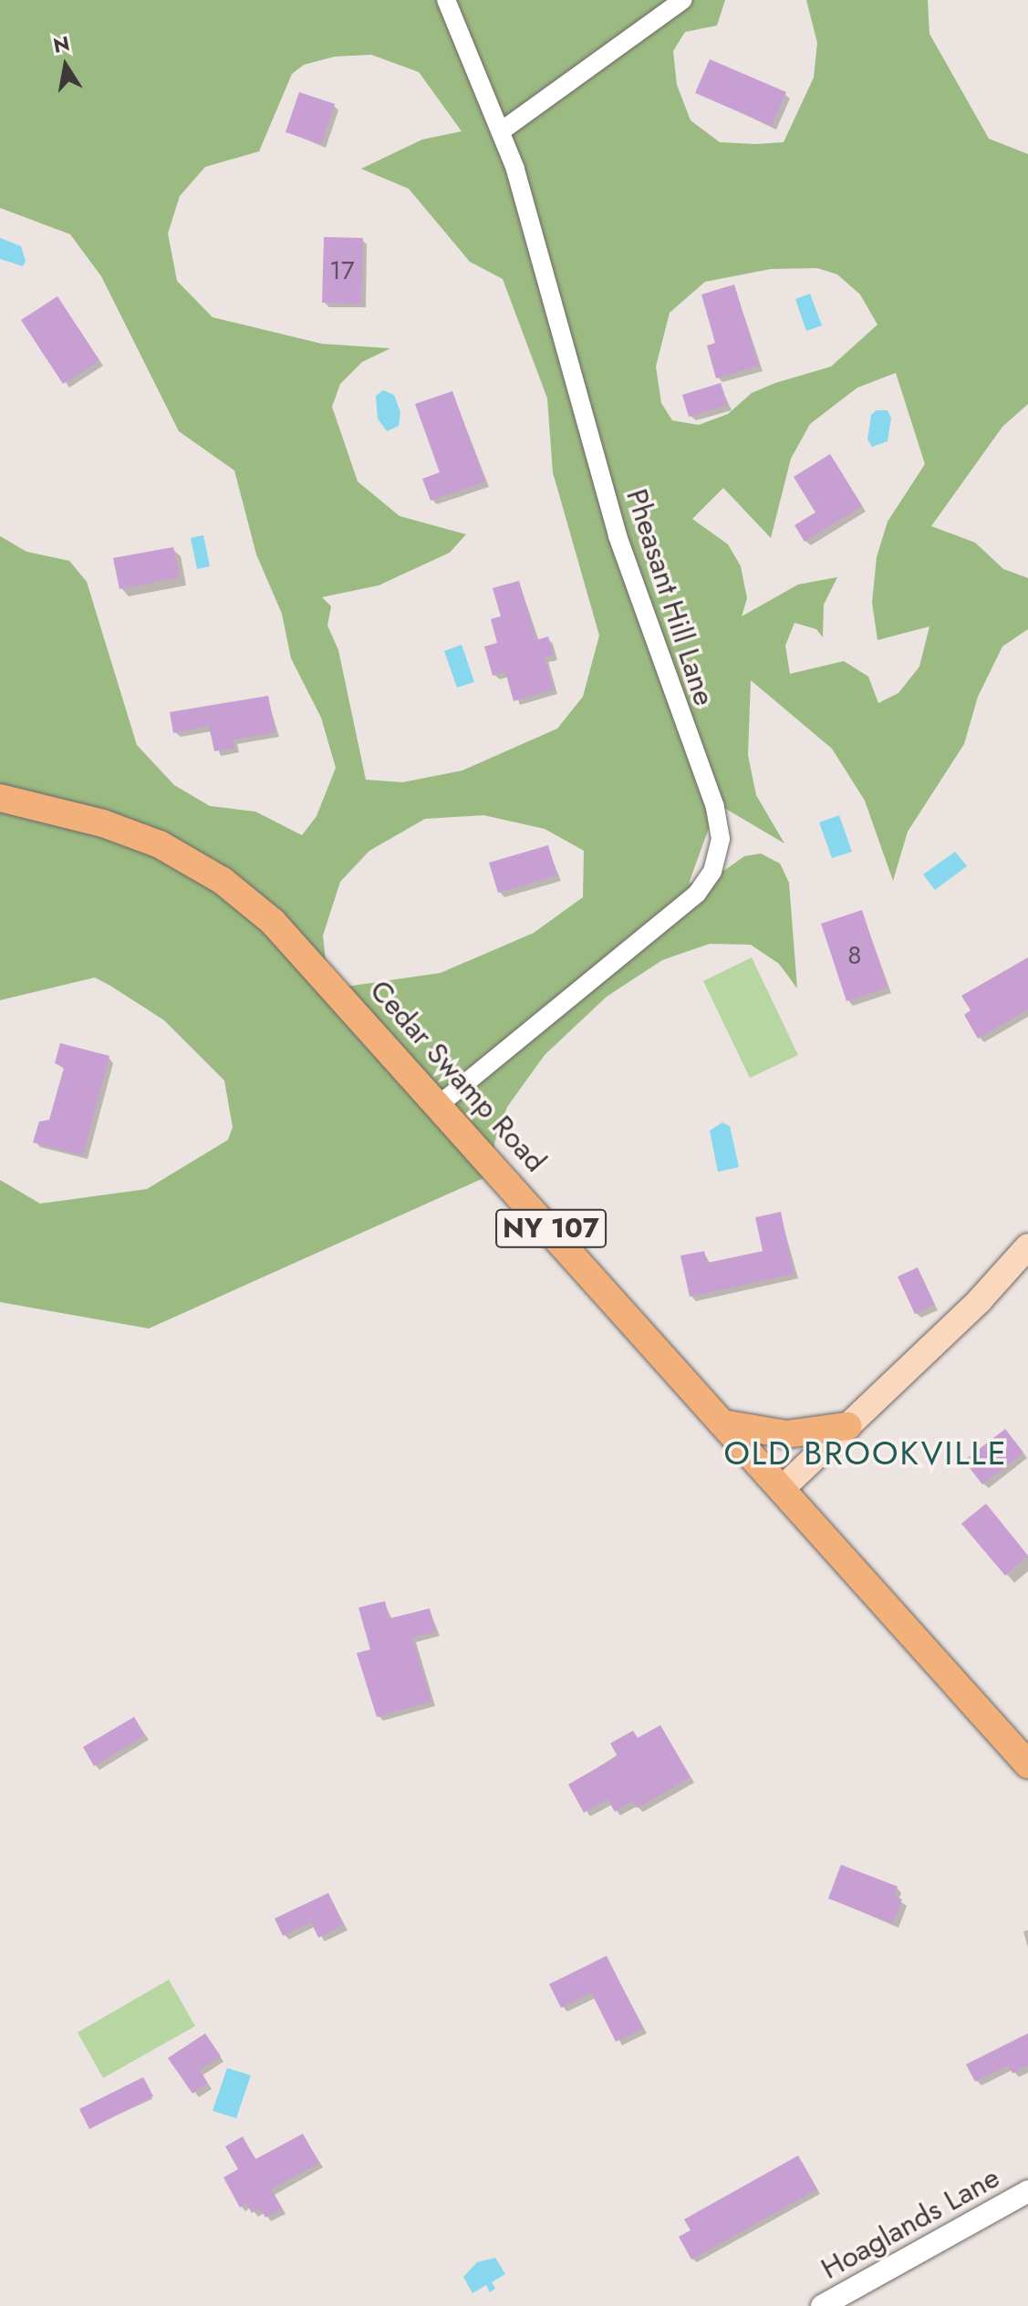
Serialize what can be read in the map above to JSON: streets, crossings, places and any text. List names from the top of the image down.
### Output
{
  "streets": {
    "main road": ["Cedar Swamp Road", "NY 107"],
    "street": ["Pheasant Hill Lane", "Hoaglands Lane"]
  },
  "crossings": [
    ["Pheasant Hill Lane", "Cedar Swamp Road"]
  ],
  "districts": ["OLD BROOKVILLE"],
  "house_numbers": ["17", "8"],
  "north": "top"
}
